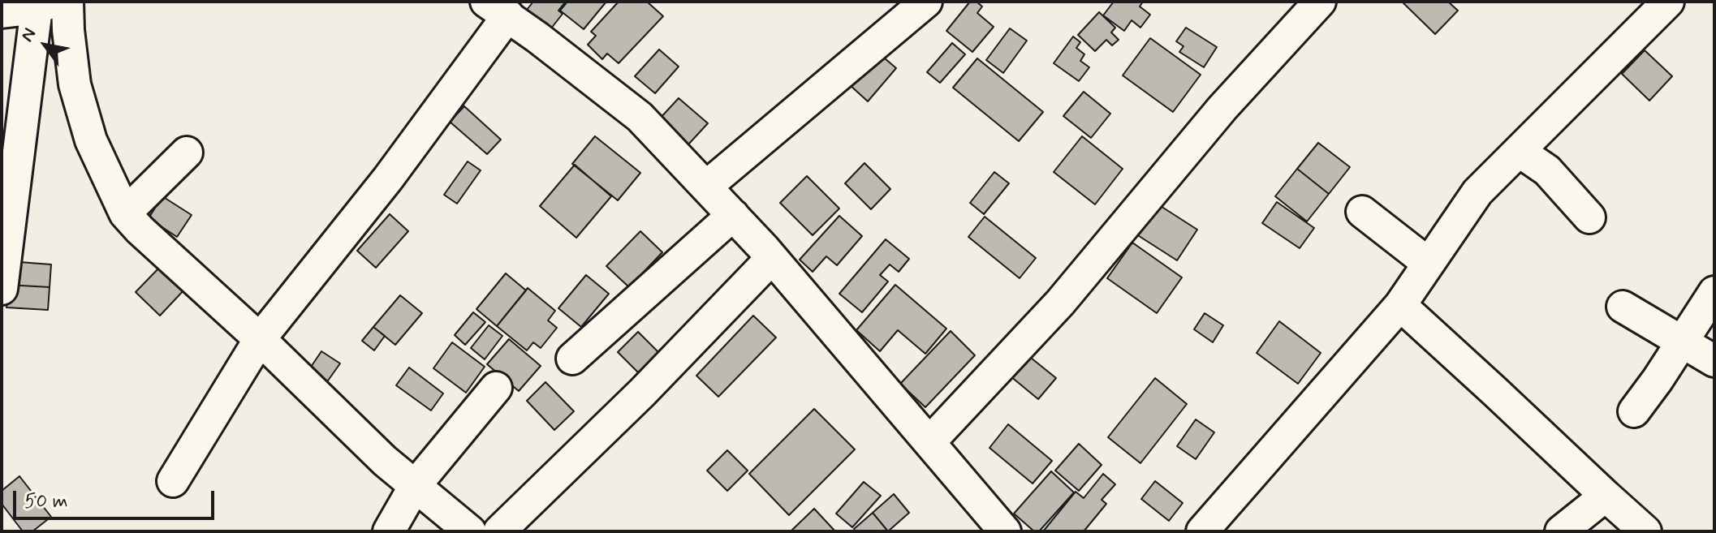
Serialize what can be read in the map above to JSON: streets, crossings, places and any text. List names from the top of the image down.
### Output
{
  "scale_bar": "50 m",
  "north": "top left"
}
